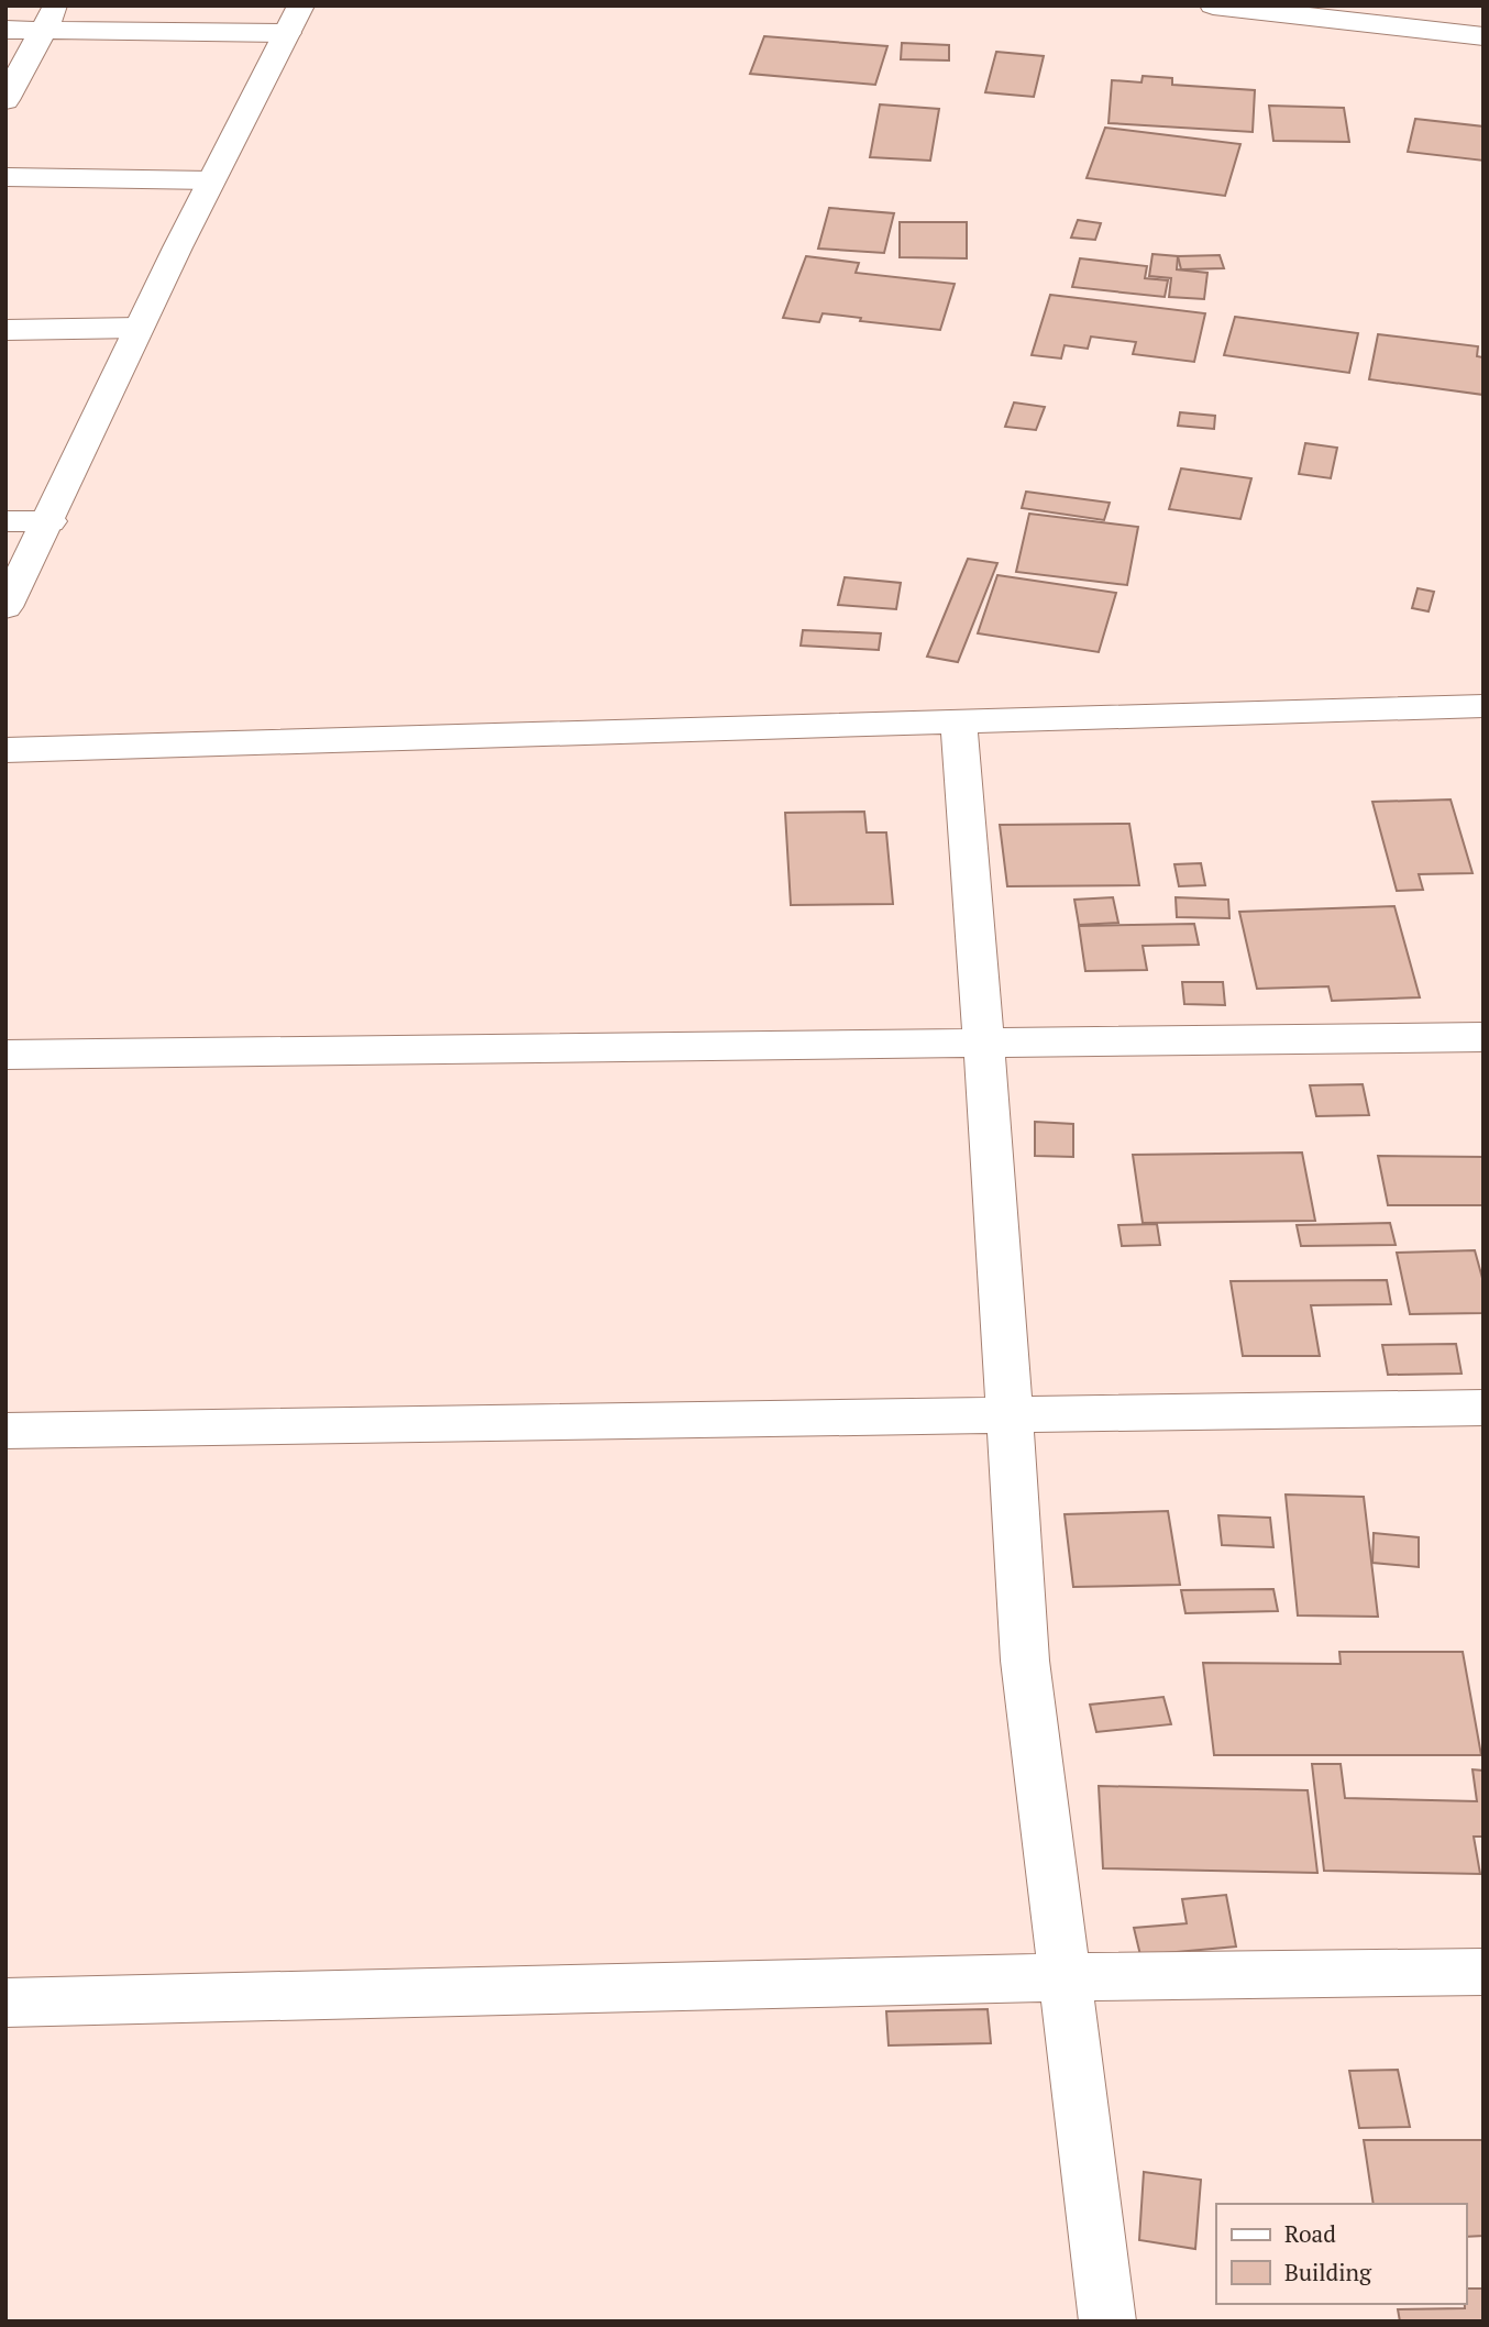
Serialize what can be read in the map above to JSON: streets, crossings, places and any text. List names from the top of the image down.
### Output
{
  "legend": ["Road", "Building"]
}
